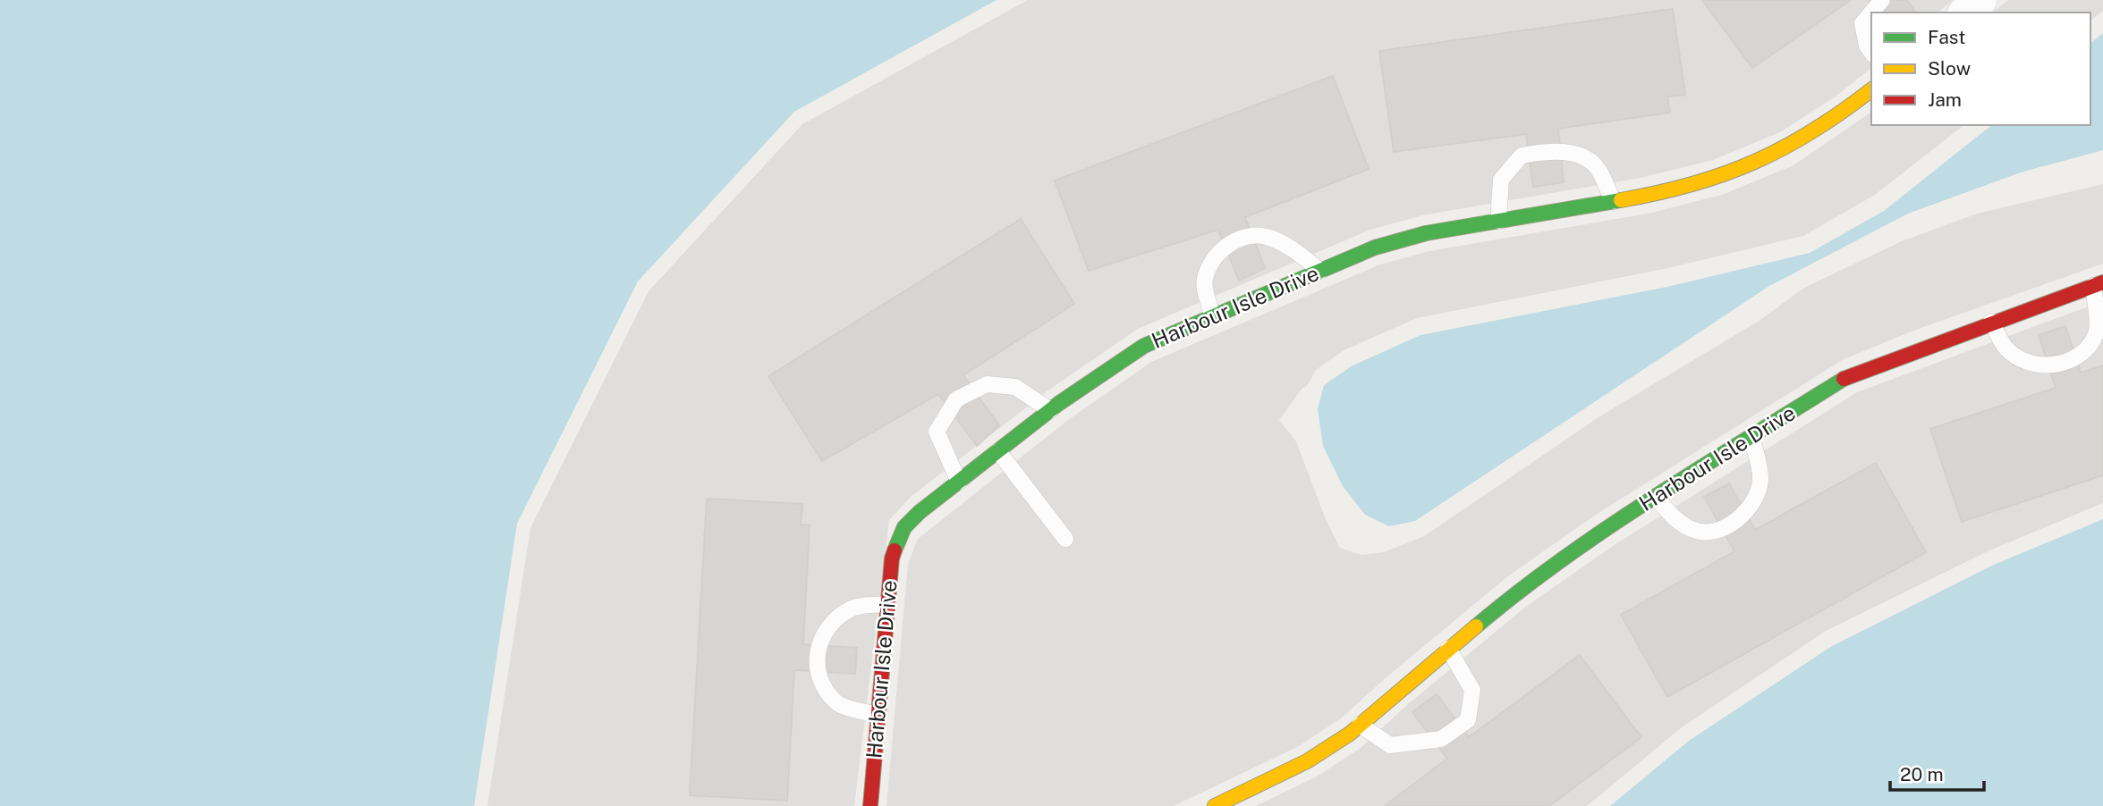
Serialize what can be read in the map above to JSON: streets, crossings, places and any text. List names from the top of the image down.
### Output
{
  "streets": {
    "street": ["Harbour Isle Drive"]
  },
  "legend": ["Fast", "Slow", "Jam"],
  "scale_bar": "20 m"
}
